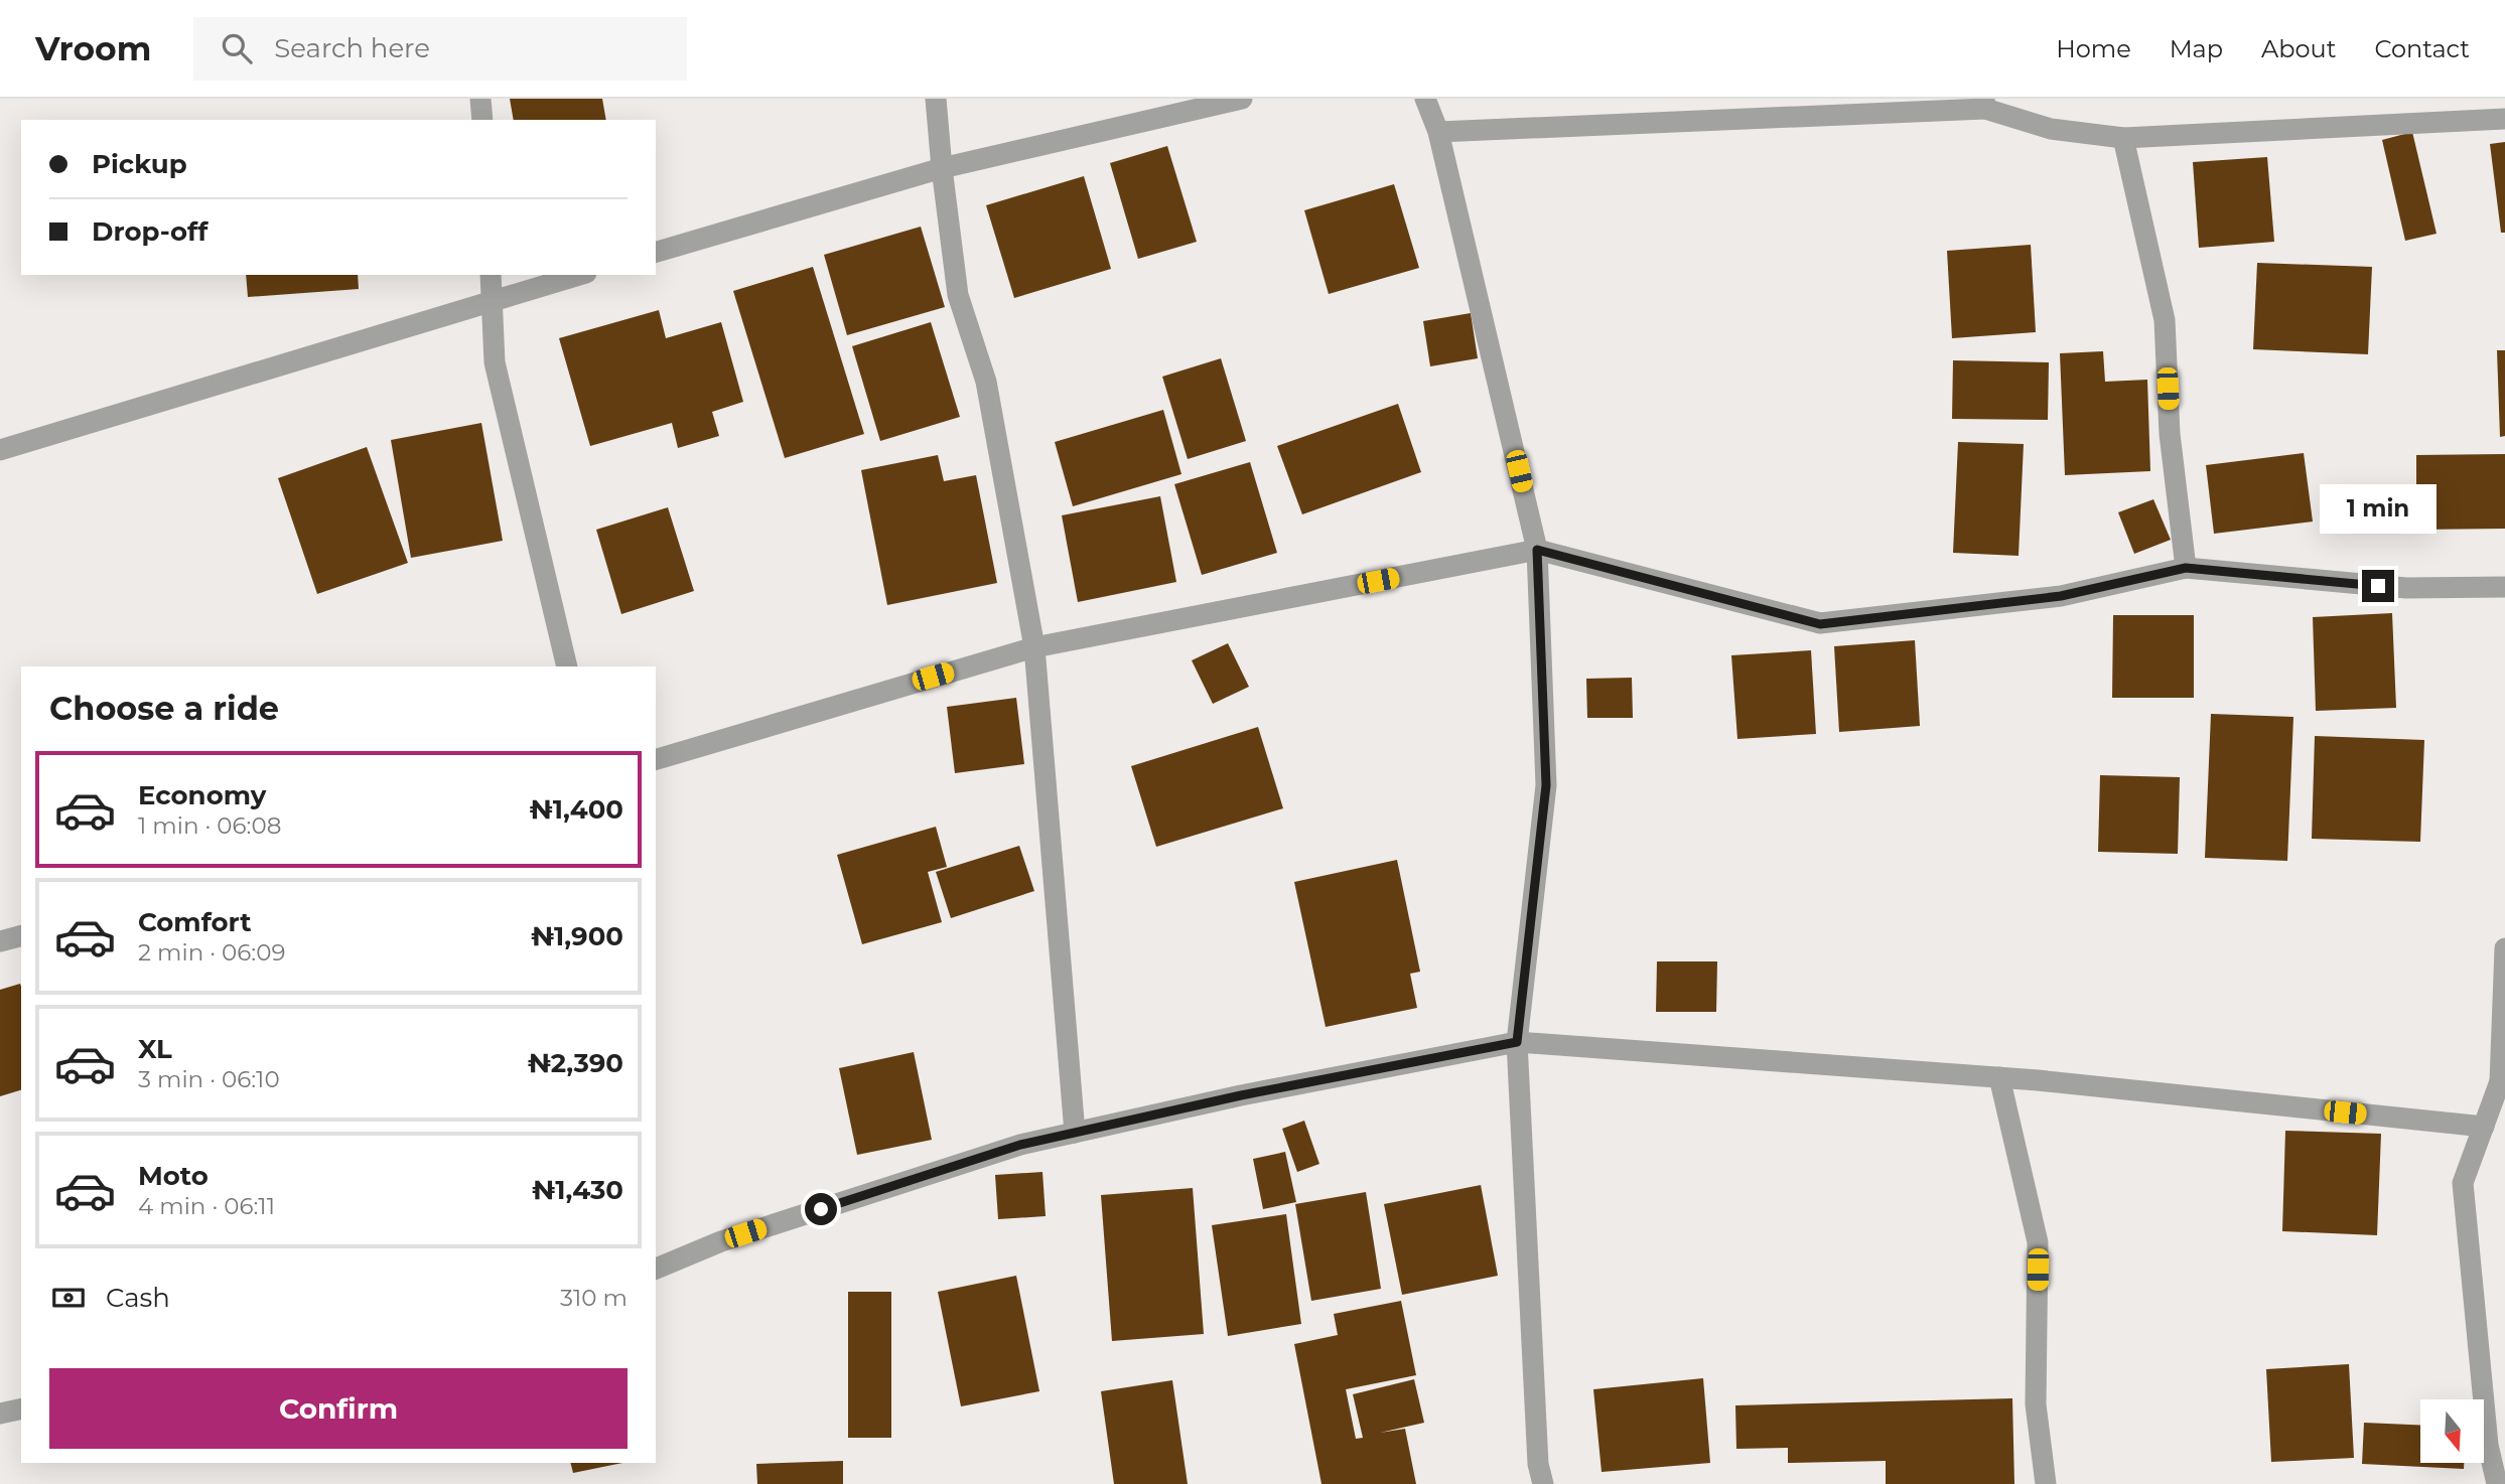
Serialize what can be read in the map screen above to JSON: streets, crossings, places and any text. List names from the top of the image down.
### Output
{
  "north": "bottom",
  "page": {
    "header": "Vroom",
    "search": "Search here",
    "nav": [
      "Home",
      "Map",
      "About",
      "Contact"
    ],
    "banner": ["Pickup", "Drop-off"],
    "bubble": "1 min",
    "heading": "Choose a ride",
    "list": [
      {
        "name": "Economy",
        "note": "1 min · 06:08",
        "value": "₦1,400"
      },
      {
        "name": "Comfort",
        "note": "2 min · 06:09",
        "value": "₦1,900"
      },
      {
        "name": "XL",
        "note": "3 min · 06:10",
        "value": "₦2,390"
      },
      {
        "name": "Moto",
        "note": "4 min · 06:11",
        "value": "₦1,430"
      }
    ],
    "pay": ["Cash", "310 m"],
    "buttons": "Confirm"
  }
}
